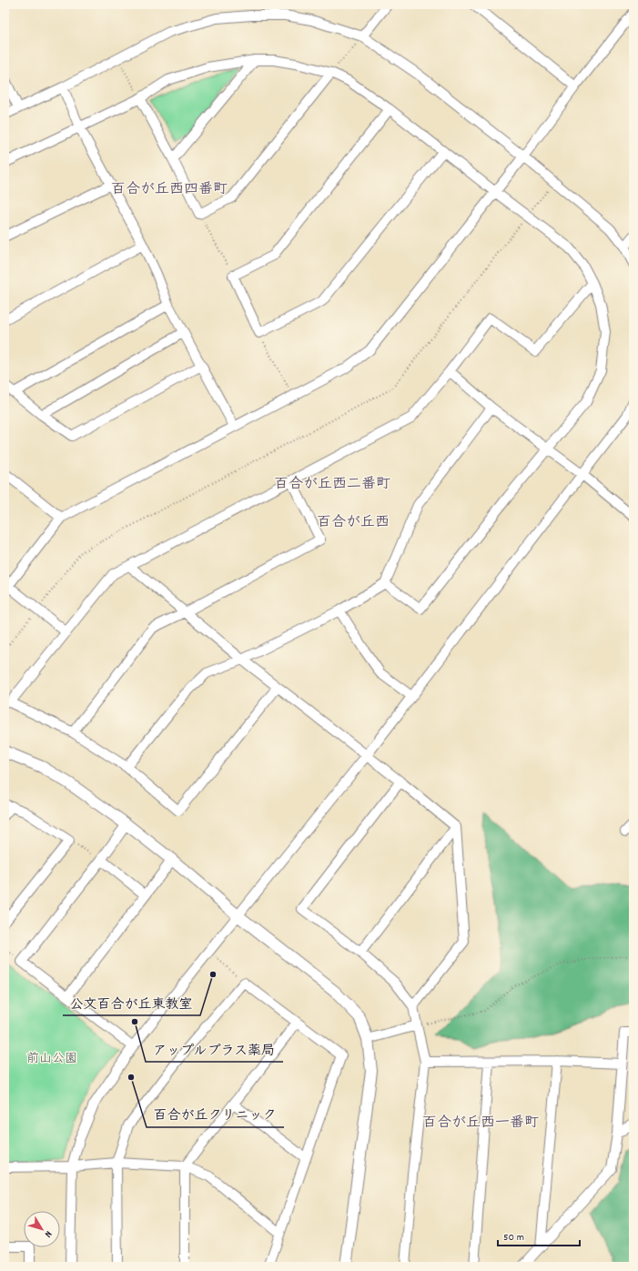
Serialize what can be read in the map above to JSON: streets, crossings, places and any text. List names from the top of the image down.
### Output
{
  "districts": [
    "百合が丘西四番町",
    "百合が丘西二番町",
    "百合が丘西",
    "百合が丘西一番町"
  ],
  "parks": ["前山公園"],
  "places": ["公文百合が丘東教室", "アップルプラス薬局", "百合が丘クリニック"],
  "scale_bar": "50 m",
  "north": "bottom right"
}
